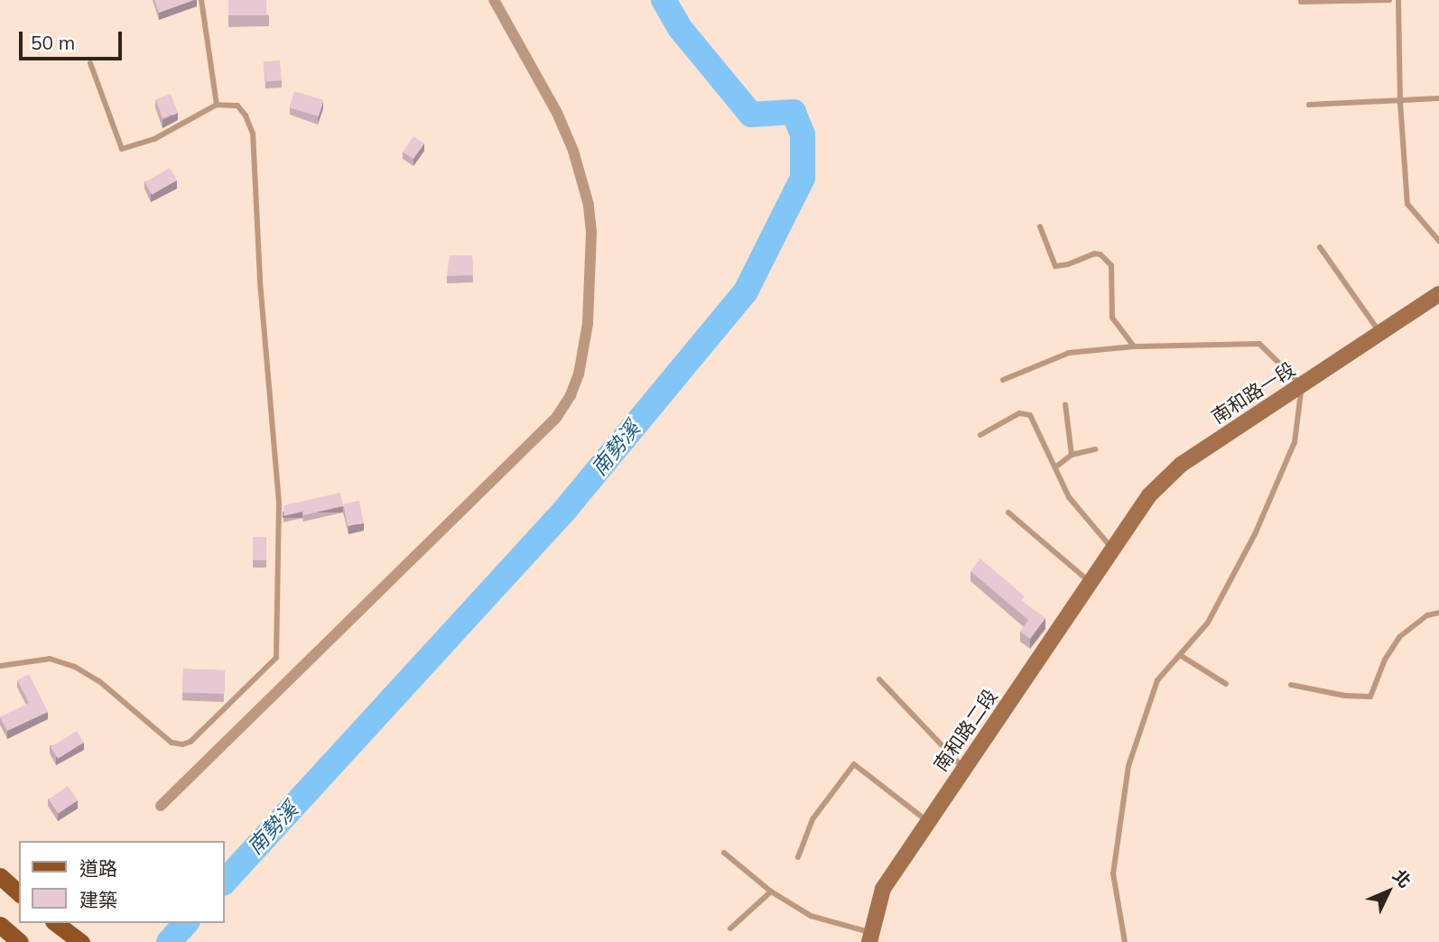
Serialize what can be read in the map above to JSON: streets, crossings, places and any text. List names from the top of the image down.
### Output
{
  "streets": {
    "main road": ["南和路一段", "南和路二段"]
  },
  "crossings": [
    ["南和路一段", "南和路二段"]
  ],
  "water": ["南勢溪"],
  "legend": ["道路", "建築"],
  "scale_bar": "50 m",
  "north": "top right"
}
